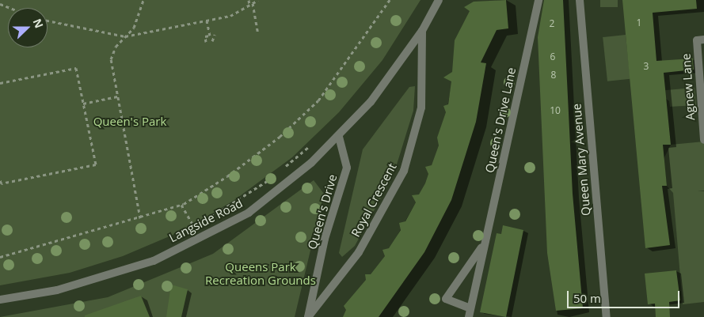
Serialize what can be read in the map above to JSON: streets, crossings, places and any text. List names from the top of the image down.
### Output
{
  "streets": {
    "street": [
      "Agnew Lane",
      "Queen's Drive Lane",
      "Queen Mary Avenue",
      "Royal Crescent",
      "Queen's Drive",
      "Langside Road"
    ]
  },
  "crossings": [
    ["Royal Crescent", "Queen's Drive"],
    ["Royal Crescent", "Langside Road"],
    ["Queen's Drive", "Langside Road"]
  ],
  "parks": ["Queen's Park", "Queens Park Recreation Grounds"],
  "house_numbers": [
    "1",
    "2",
    "6",
    "3",
    "8",
    "10"
  ],
  "scale_bar": "50 m",
  "north": "right"
}
